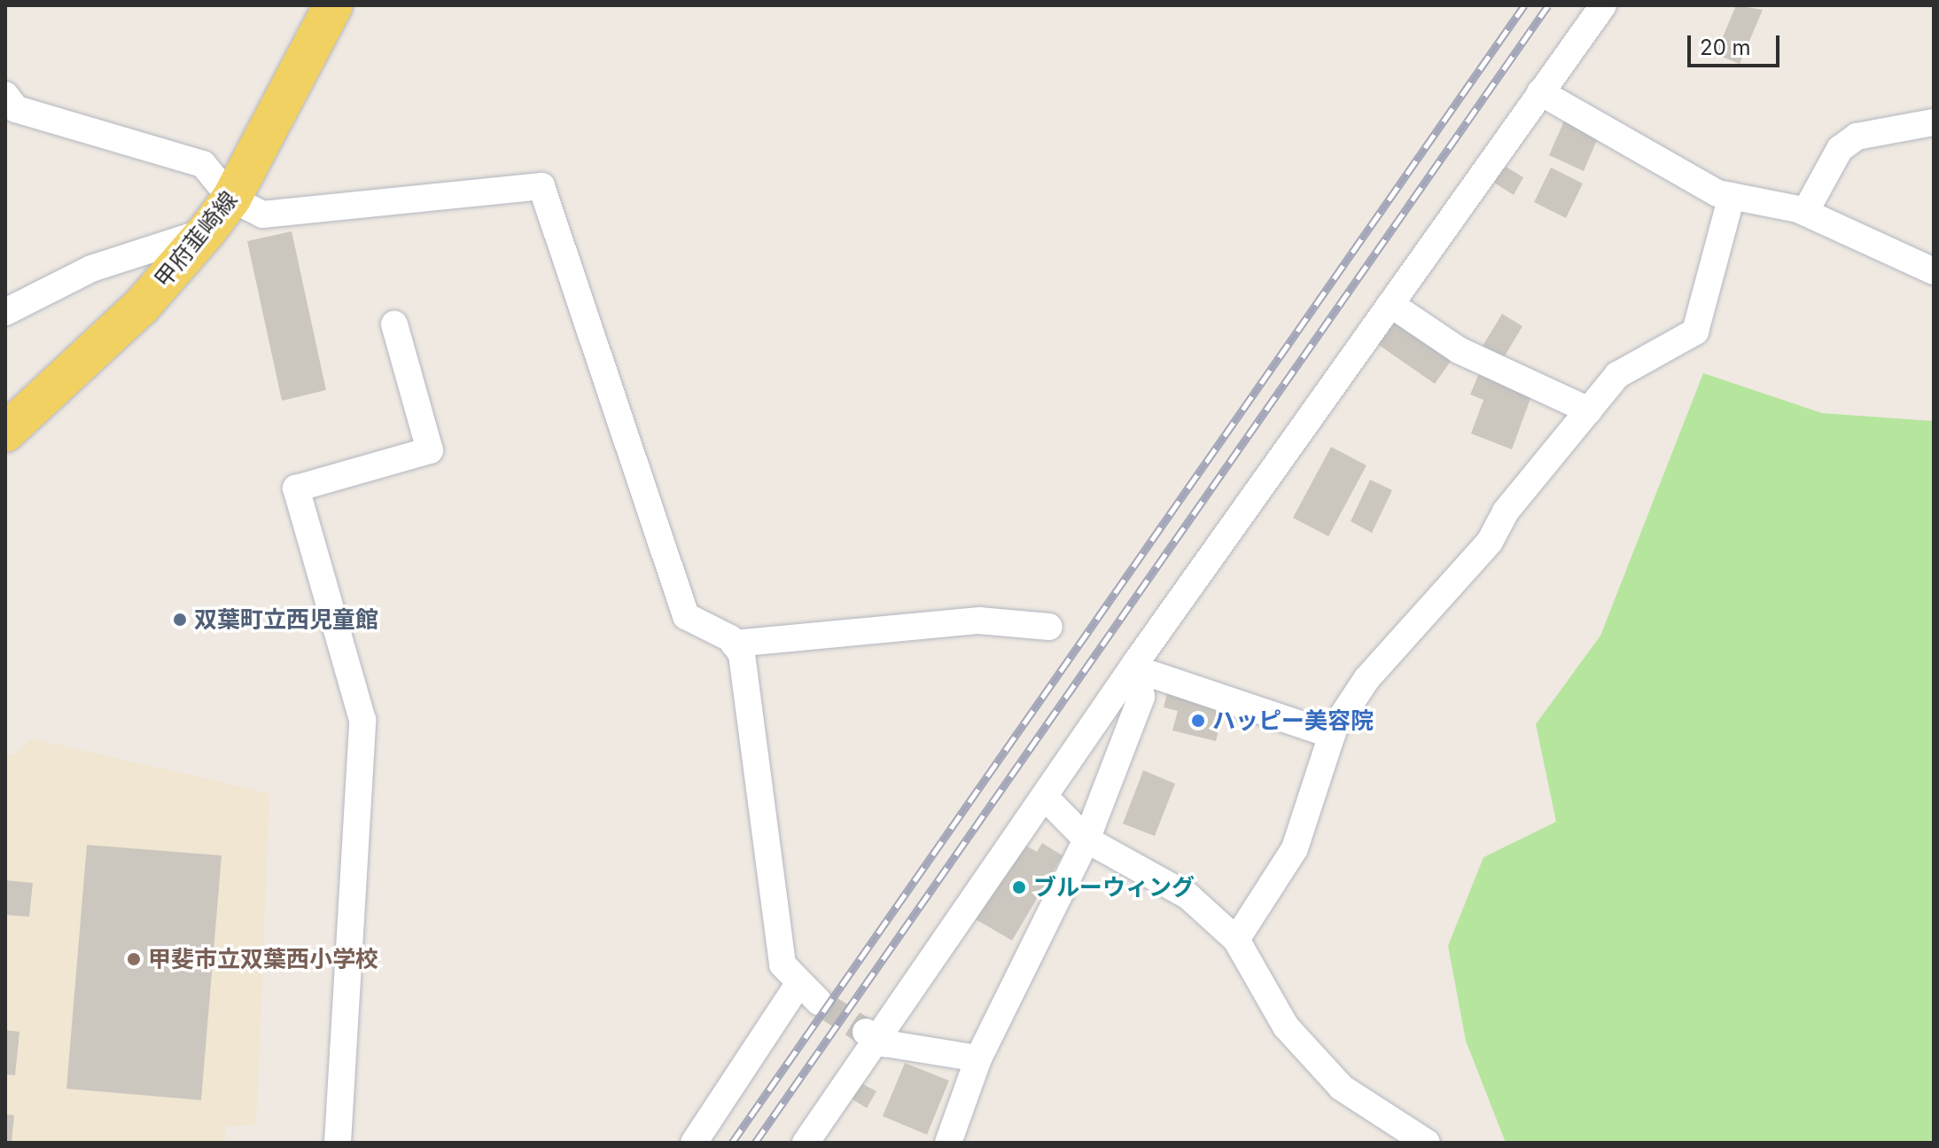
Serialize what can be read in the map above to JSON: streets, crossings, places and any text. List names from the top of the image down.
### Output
{
  "streets": {
    "main road": ["甲府韮崎線"]
  },
  "places": [
    "双葉町立西児童館",
    "ハッピー美容院",
    "ブルーウィング",
    "甲斐市立双葉西小学校"
  ],
  "scale_bar": "20 m"
}
